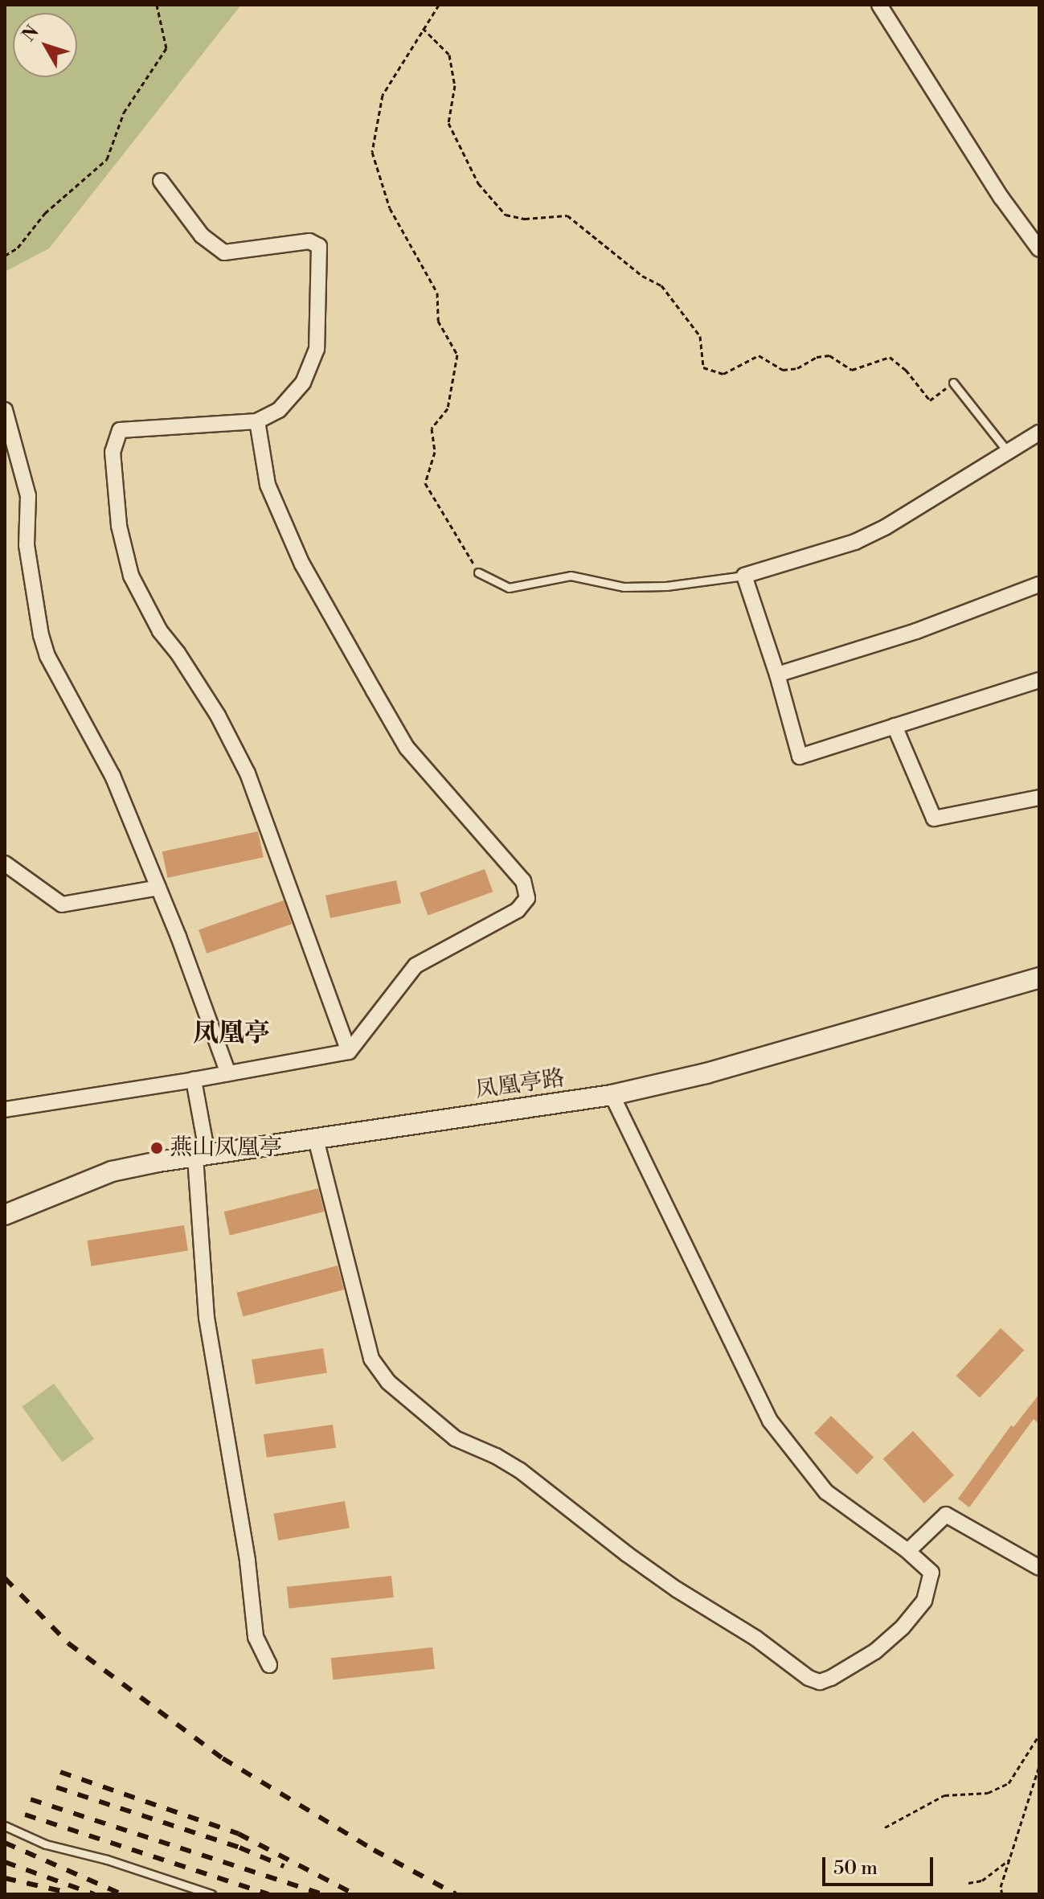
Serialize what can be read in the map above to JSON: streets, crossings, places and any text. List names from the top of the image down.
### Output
{
  "streets": {
    "street": ["凤凰亭路"]
  },
  "districts": ["凤凰亭"],
  "places": ["燕山凤凰亭"],
  "scale_bar": "50 m",
  "north": "top left"
}
